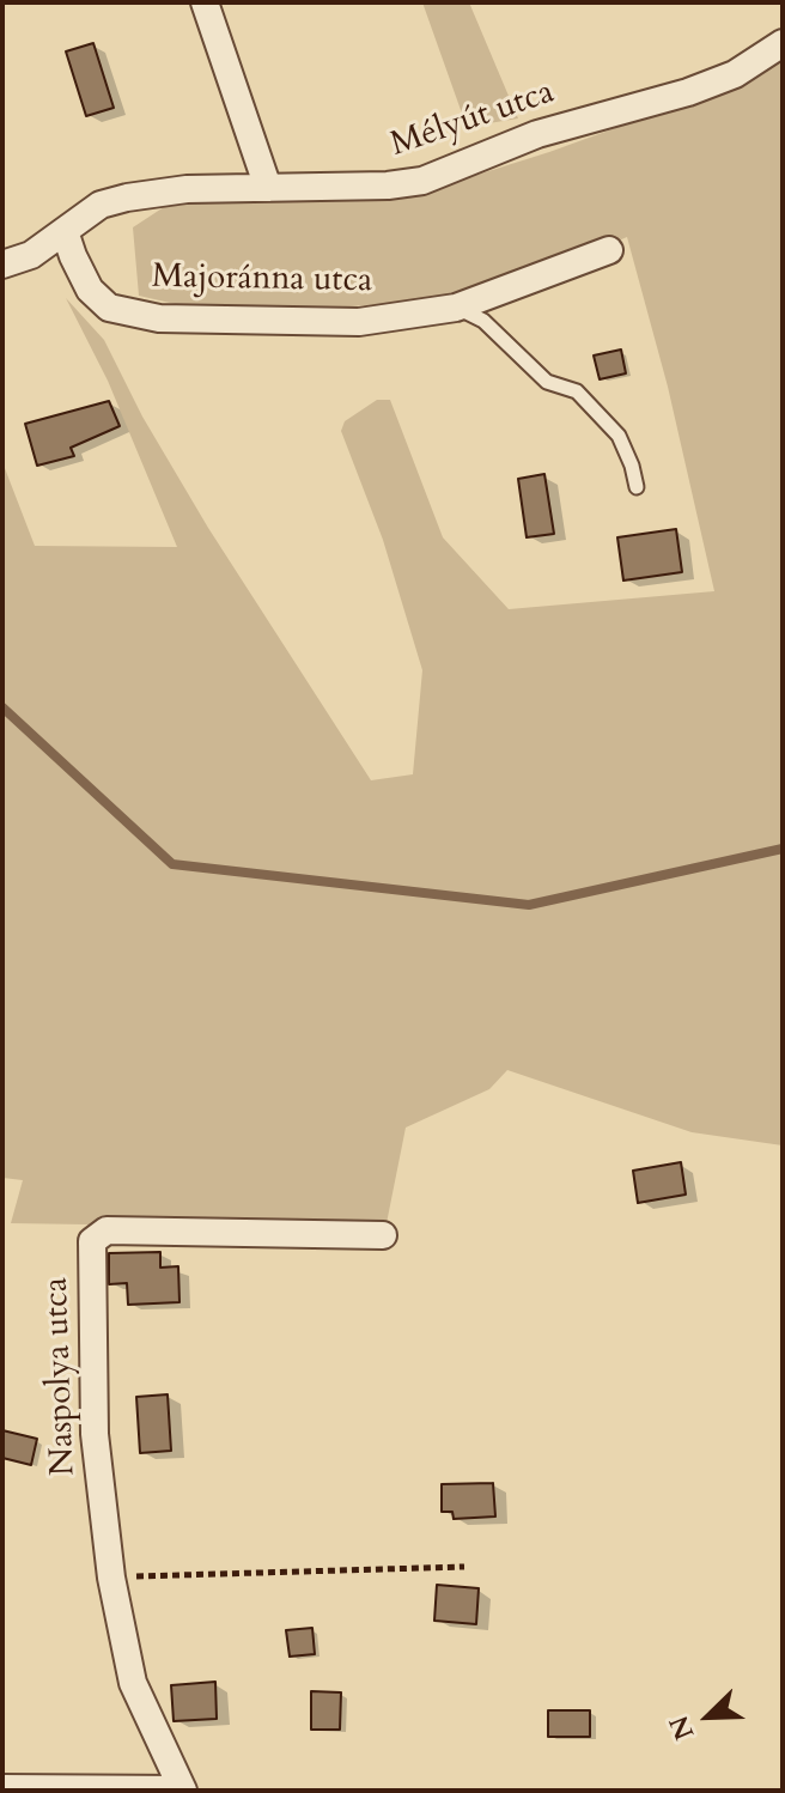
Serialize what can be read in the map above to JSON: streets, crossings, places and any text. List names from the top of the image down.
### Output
{
  "streets": {
    "street": ["Mélyút utca", "Majoránna utca", "Naspolya utca"]
  },
  "crossings": [
    ["Mélyút utca", "Majoránna utca"]
  ],
  "north": "bottom left"
}
